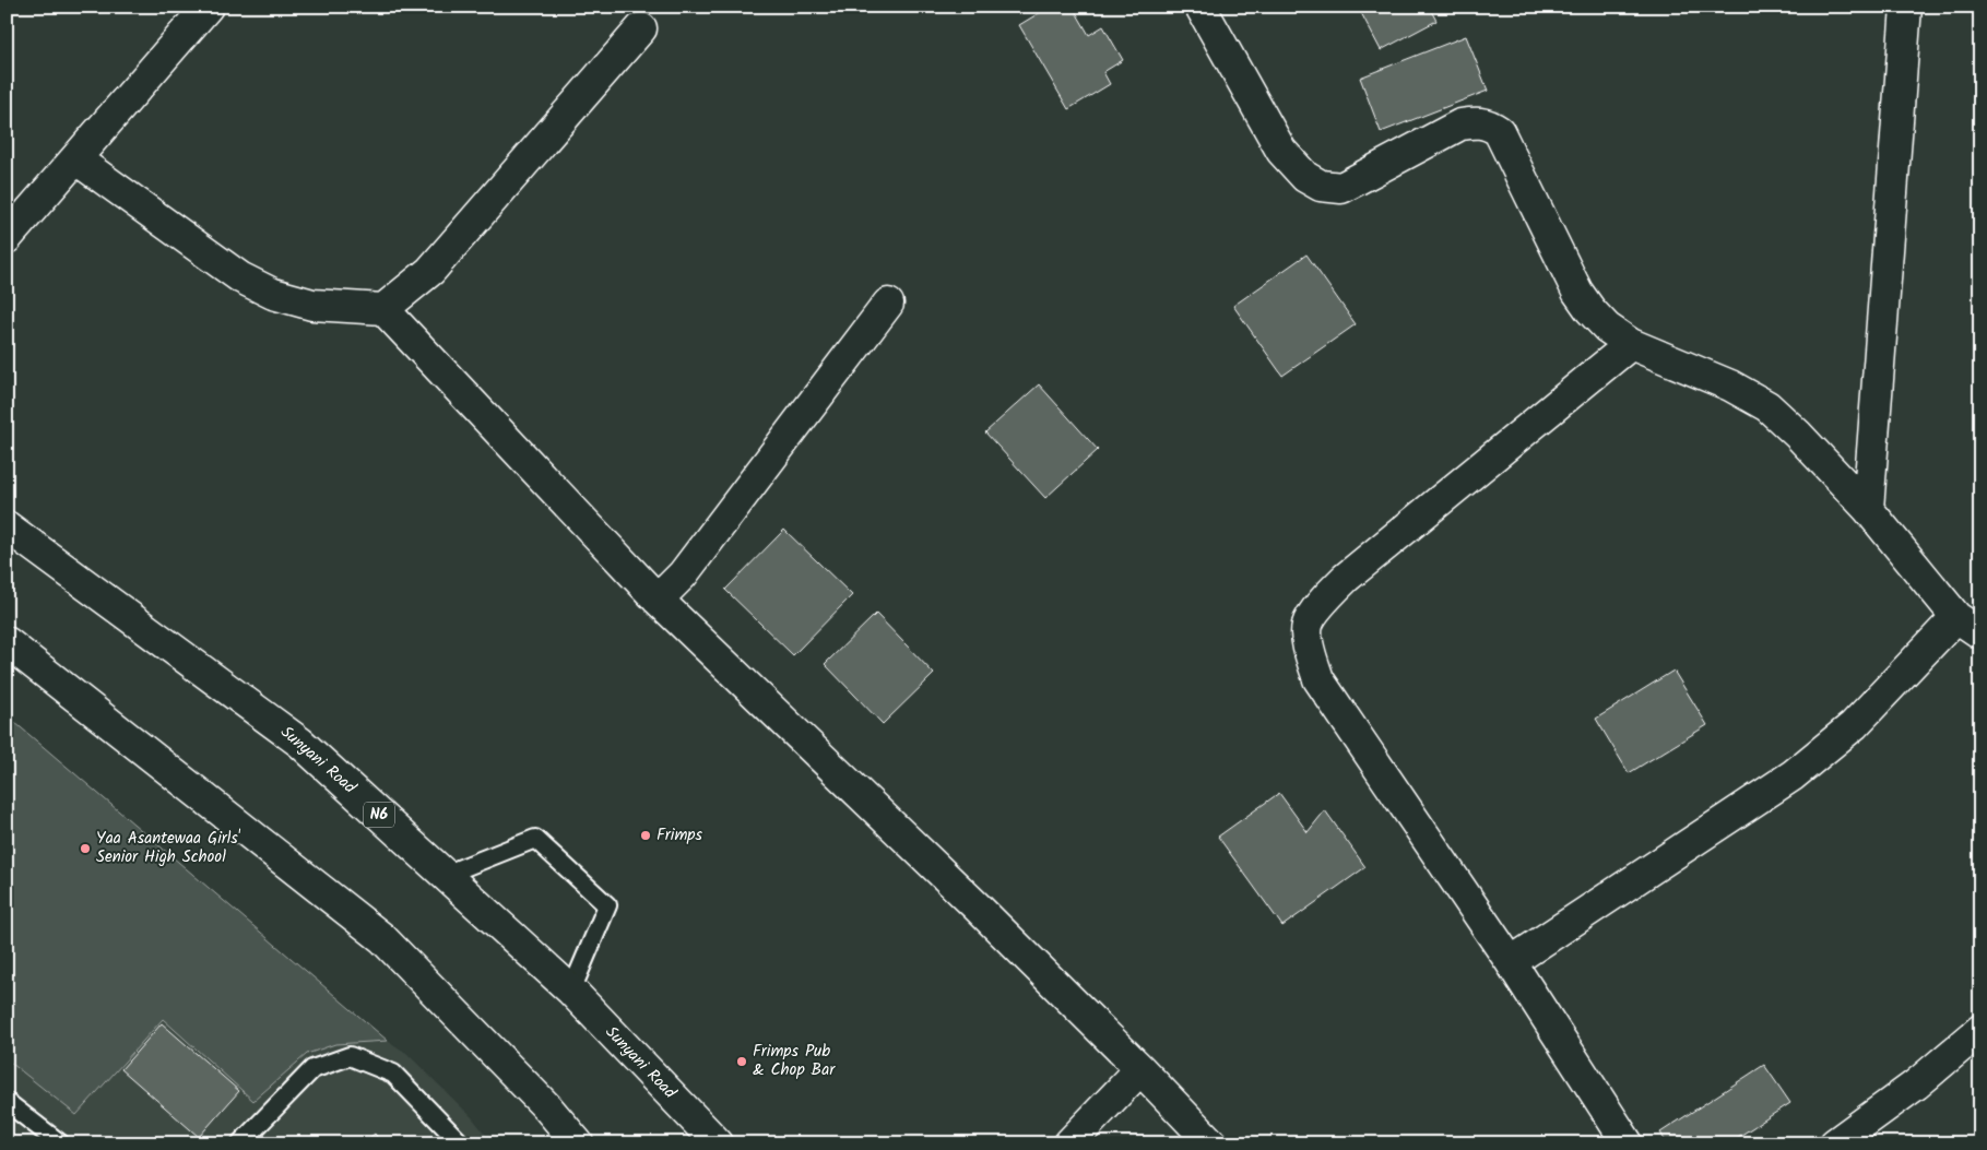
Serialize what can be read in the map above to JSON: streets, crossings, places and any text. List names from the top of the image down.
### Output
{
  "streets": {
    "street": ["Sunyani Road", "N6"]
  },
  "places": ["Frimps", "Yaa Asantewaa Girls' Senior High School", "Frimps Pub & Chop Bar"]
}
